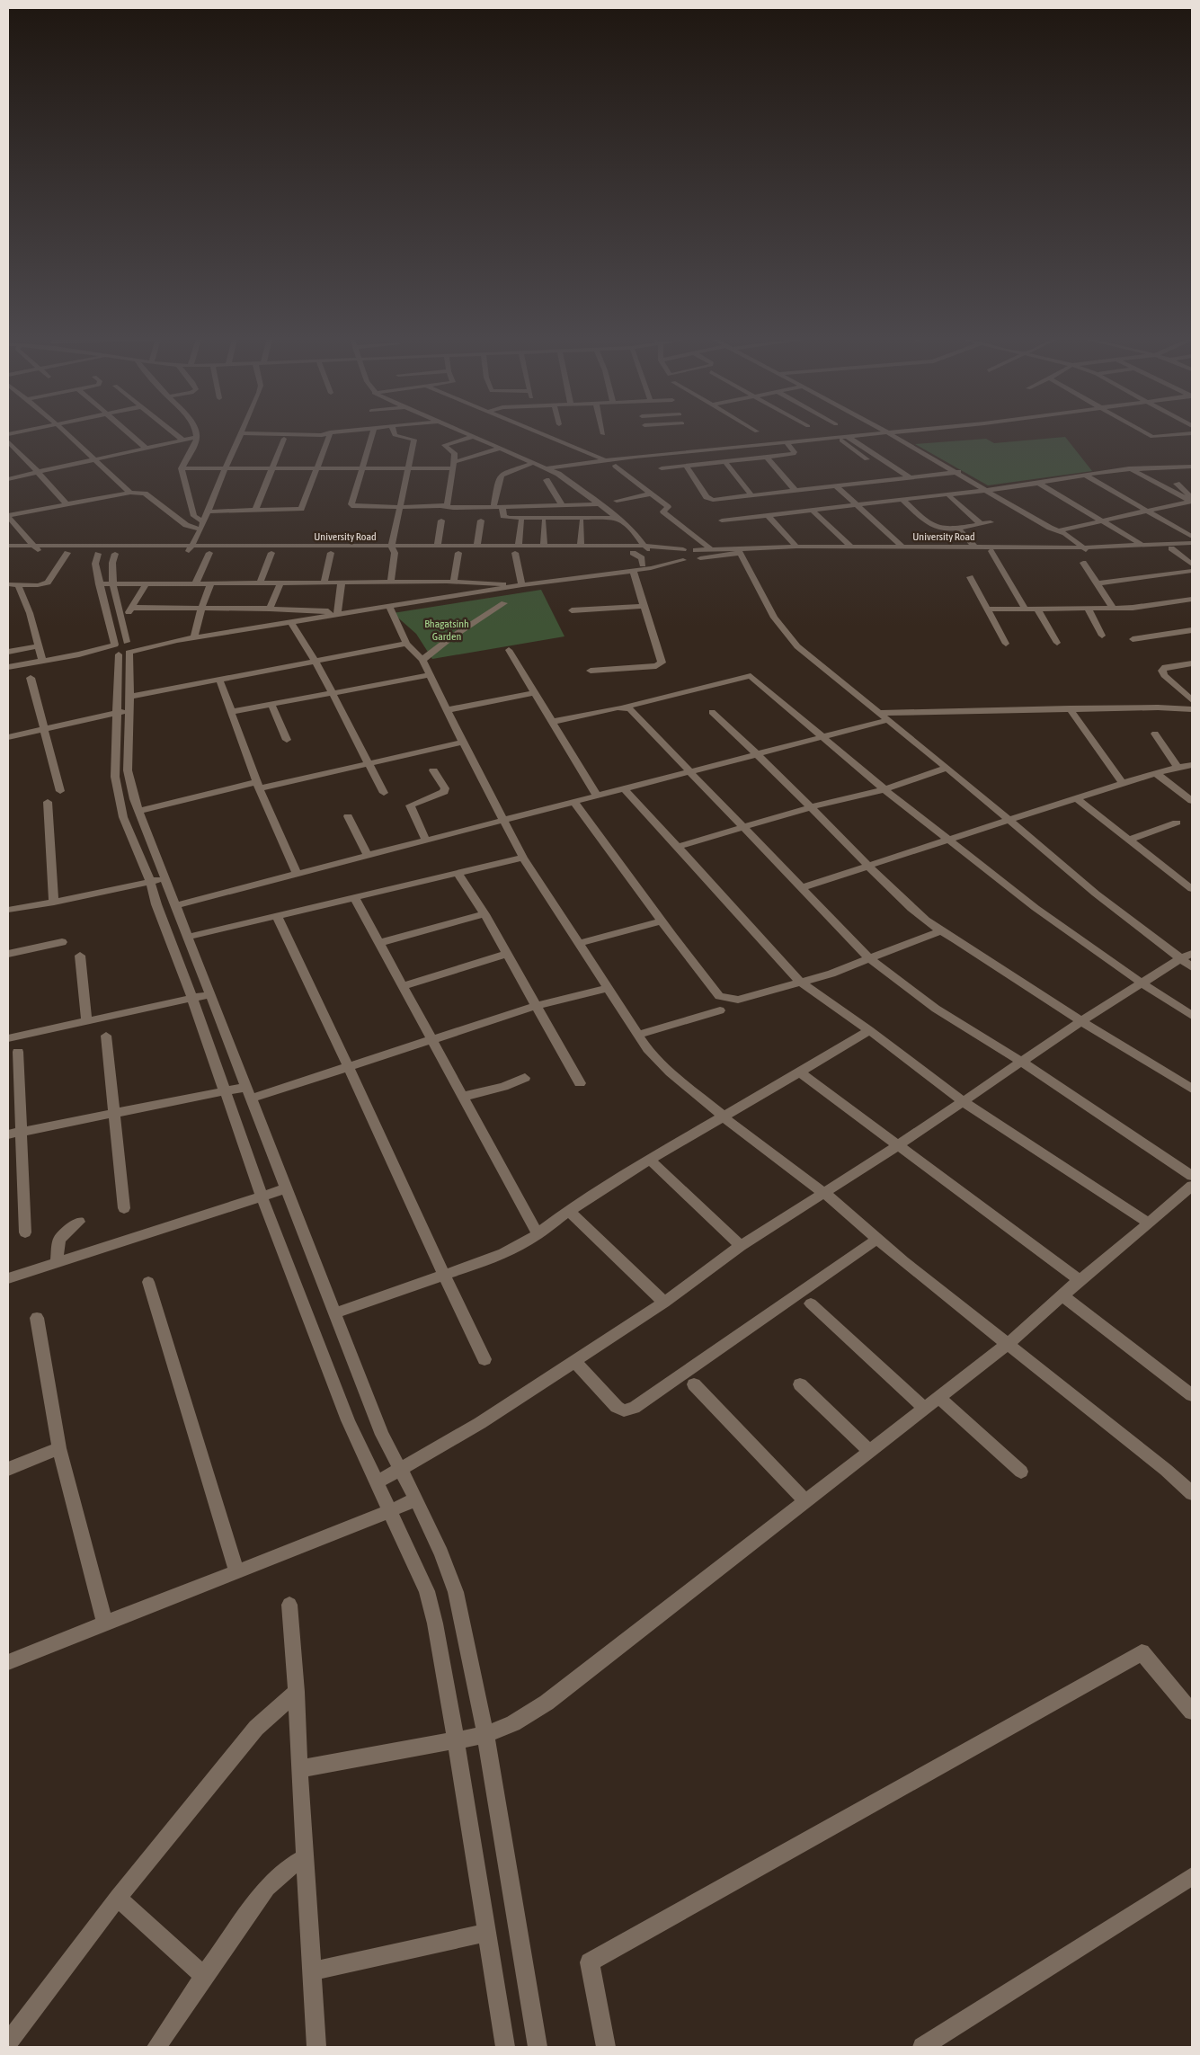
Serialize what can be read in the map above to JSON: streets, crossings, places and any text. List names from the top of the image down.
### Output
{
  "streets": {
    "street": ["University Road"]
  },
  "parks": ["Bhagatsinh Garden"]
}
